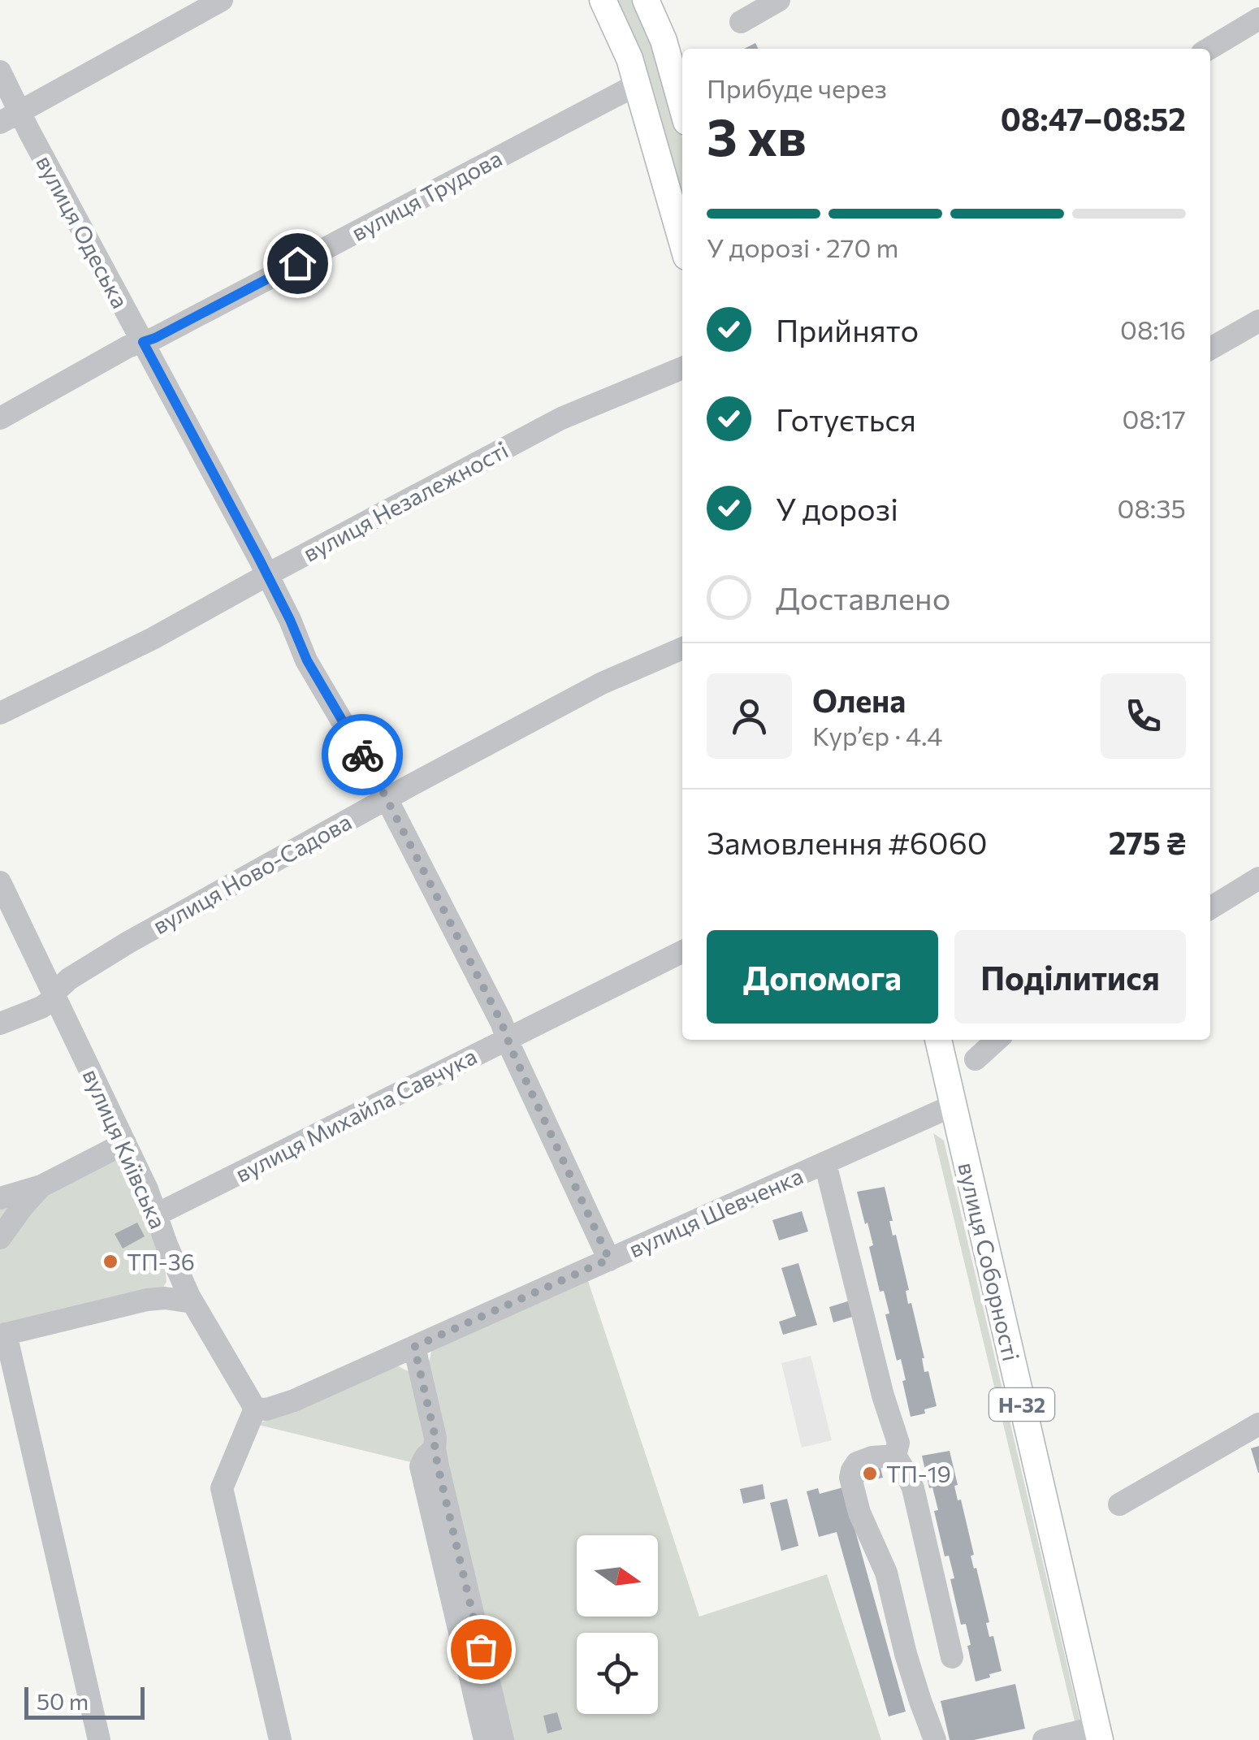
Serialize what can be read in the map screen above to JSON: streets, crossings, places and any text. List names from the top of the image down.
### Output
{
  "streets": {
    "main road": ["вулиця Соборності", "Н-32"],
    "street": [
      "вулиця Трудова",
      "вулиця Одеська",
      "вулиця Незалежності",
      "вулиця Ново-Садова",
      "вулиця Михайла Савчука",
      "вулиця Київська",
      "вулиця Шевченка"
    ]
  },
  "crossings": [
    ["вулиця Трудова", "вулиця Одеська"],
    ["вулиця Одеська", "вулиця Незалежності"],
    ["вулиця Одеська", "вулиця Ново-Садова"],
    ["вулиця Одеська", "вулиця Михайла Савчука"],
    ["вулиця Одеська", "вулиця Шевченка"],
    ["вулиця Ново-Садова", "вулиця Київська"],
    ["вулиця Михайла Савчука", "вулиця Київська"],
    ["вулиця Київська", "вулиця Шевченка"],
    ["вулиця Шевченка", "вулиця Соборності"]
  ],
  "places": ["ТП-36", "ТП-19"],
  "scale_bar": "50 m",
  "north": "right",
  "page": {
    "heading": ["3 хв", "Прибуде через", "08:47–08:52"],
    "panel": [
      "Олена",
      "Кур’єр · 4.4",
      "Замовлення #6060",
      "275 ₴"
    ],
    "bar": "У дорозі · 270 m",
    "list": [
      ["Прийнято", "08:16"],
      ["Готується", "08:17"],
      ["У дорозі", "08:35"],
      "Доставлено"
    ],
    "buttons": ["Допомога", "Поділитися"],
    "scale": "50 m"
  }
}
